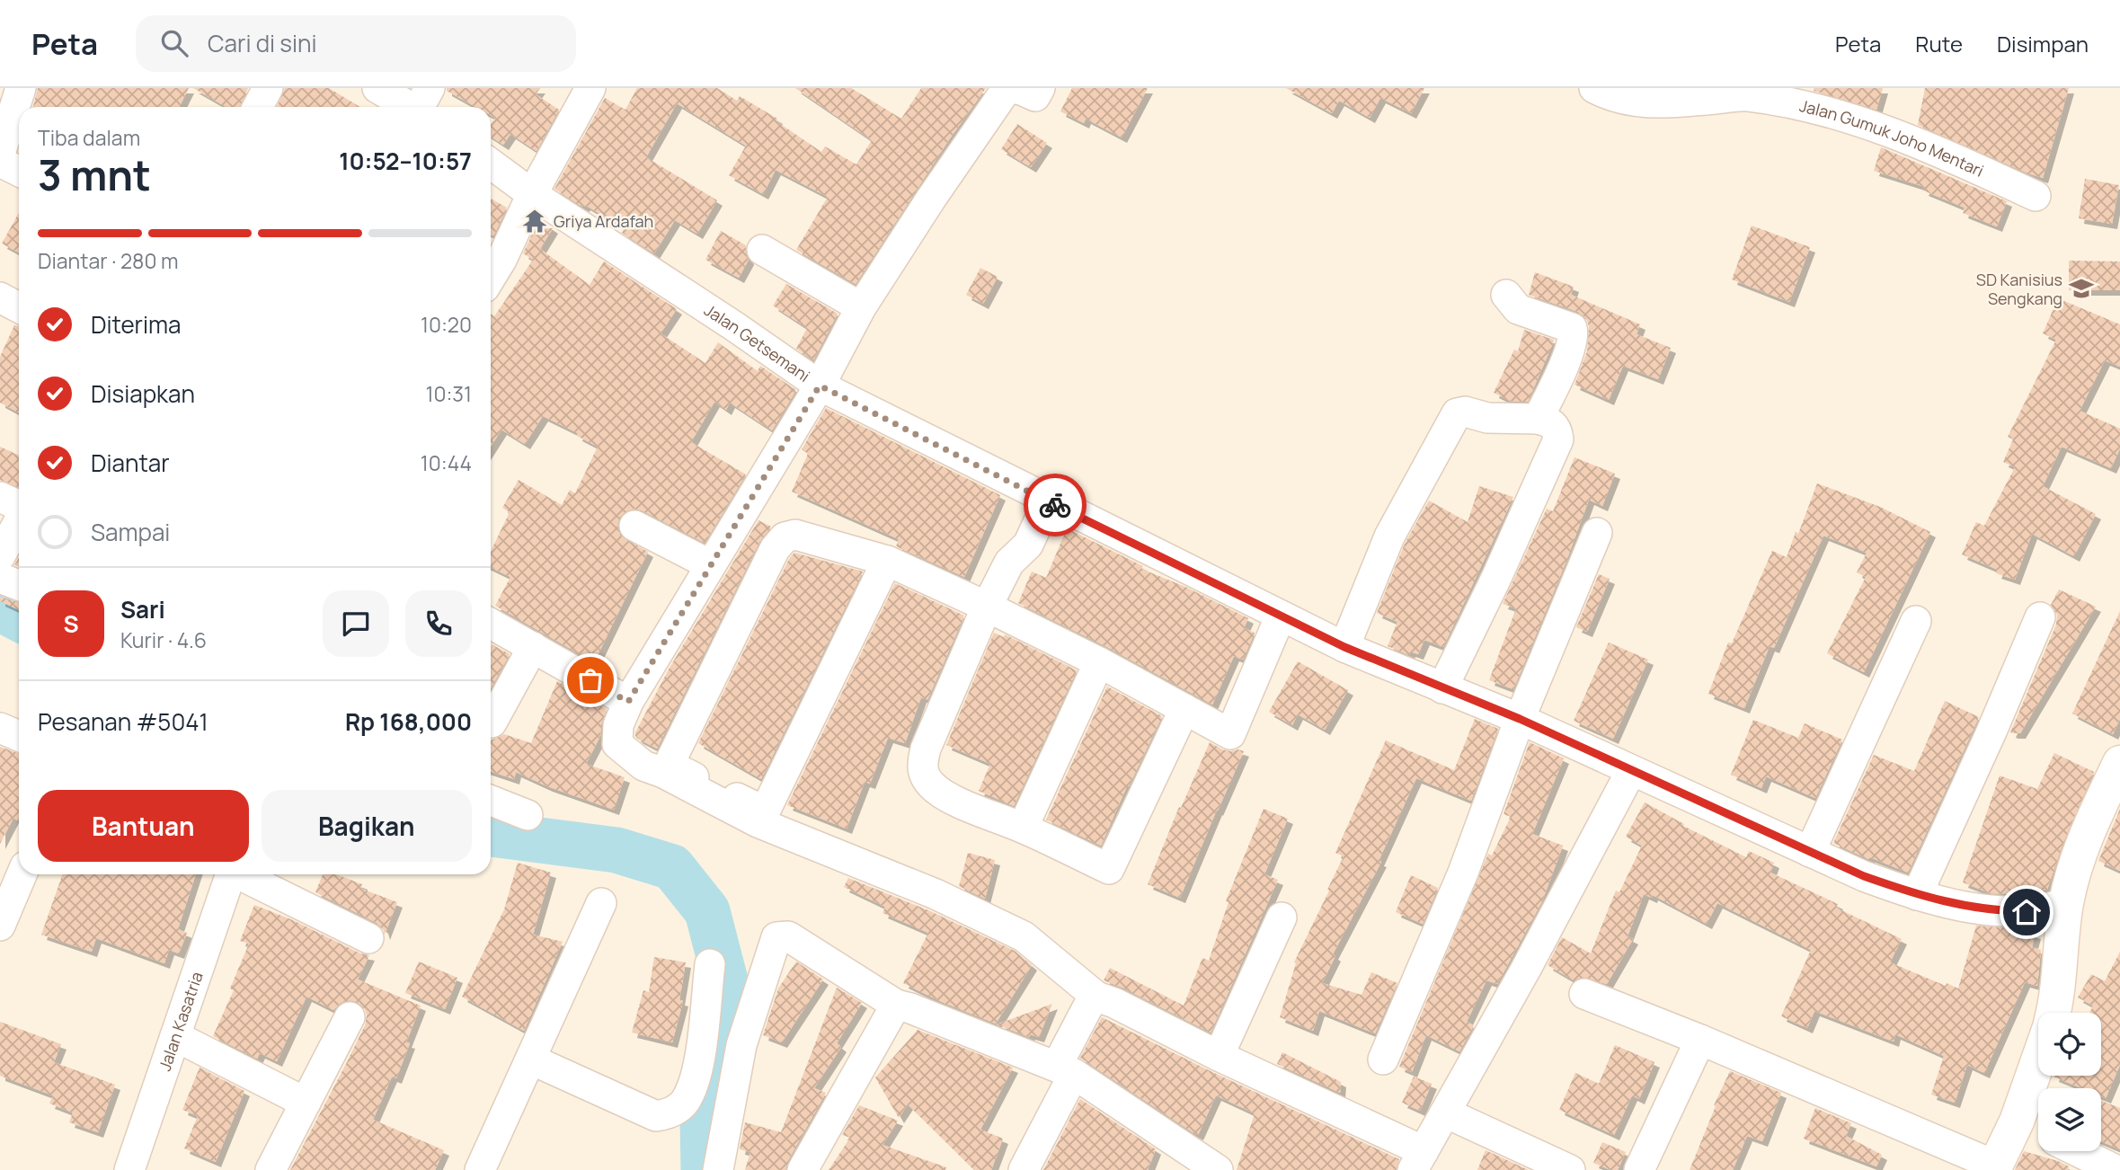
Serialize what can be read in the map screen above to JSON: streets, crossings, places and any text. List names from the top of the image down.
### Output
{
  "streets": {
    "street": ["Jalan Gumuk Joho Mentari", "Jalan Getsemani", "Jalan Kasatria"]
  },
  "places": {
    "temple": ["Griya Ardafah"],
    "school or university": ["SD Kanisius Sengkang"]
  },
  "page": {
    "header": "Peta",
    "search": "Cari di sini",
    "nav": ["Peta", "Rute", "Disimpan"],
    "heading": ["3 mnt", "Tiba dalam", "10:52–10:57"],
    "panel": [
      "Sari",
      "Kurir · 4.6",
      "Pesanan #5041",
      "Rp 168,000"
    ],
    "bar": "Diantar · 280 m",
    "list": [
      ["Diterima", "10:20"],
      ["Disiapkan", "10:31"],
      ["Diantar", "10:44"],
      "Sampai"
    ],
    "round": "S",
    "buttons": ["Bantuan", "Bagikan"]
  }
}
